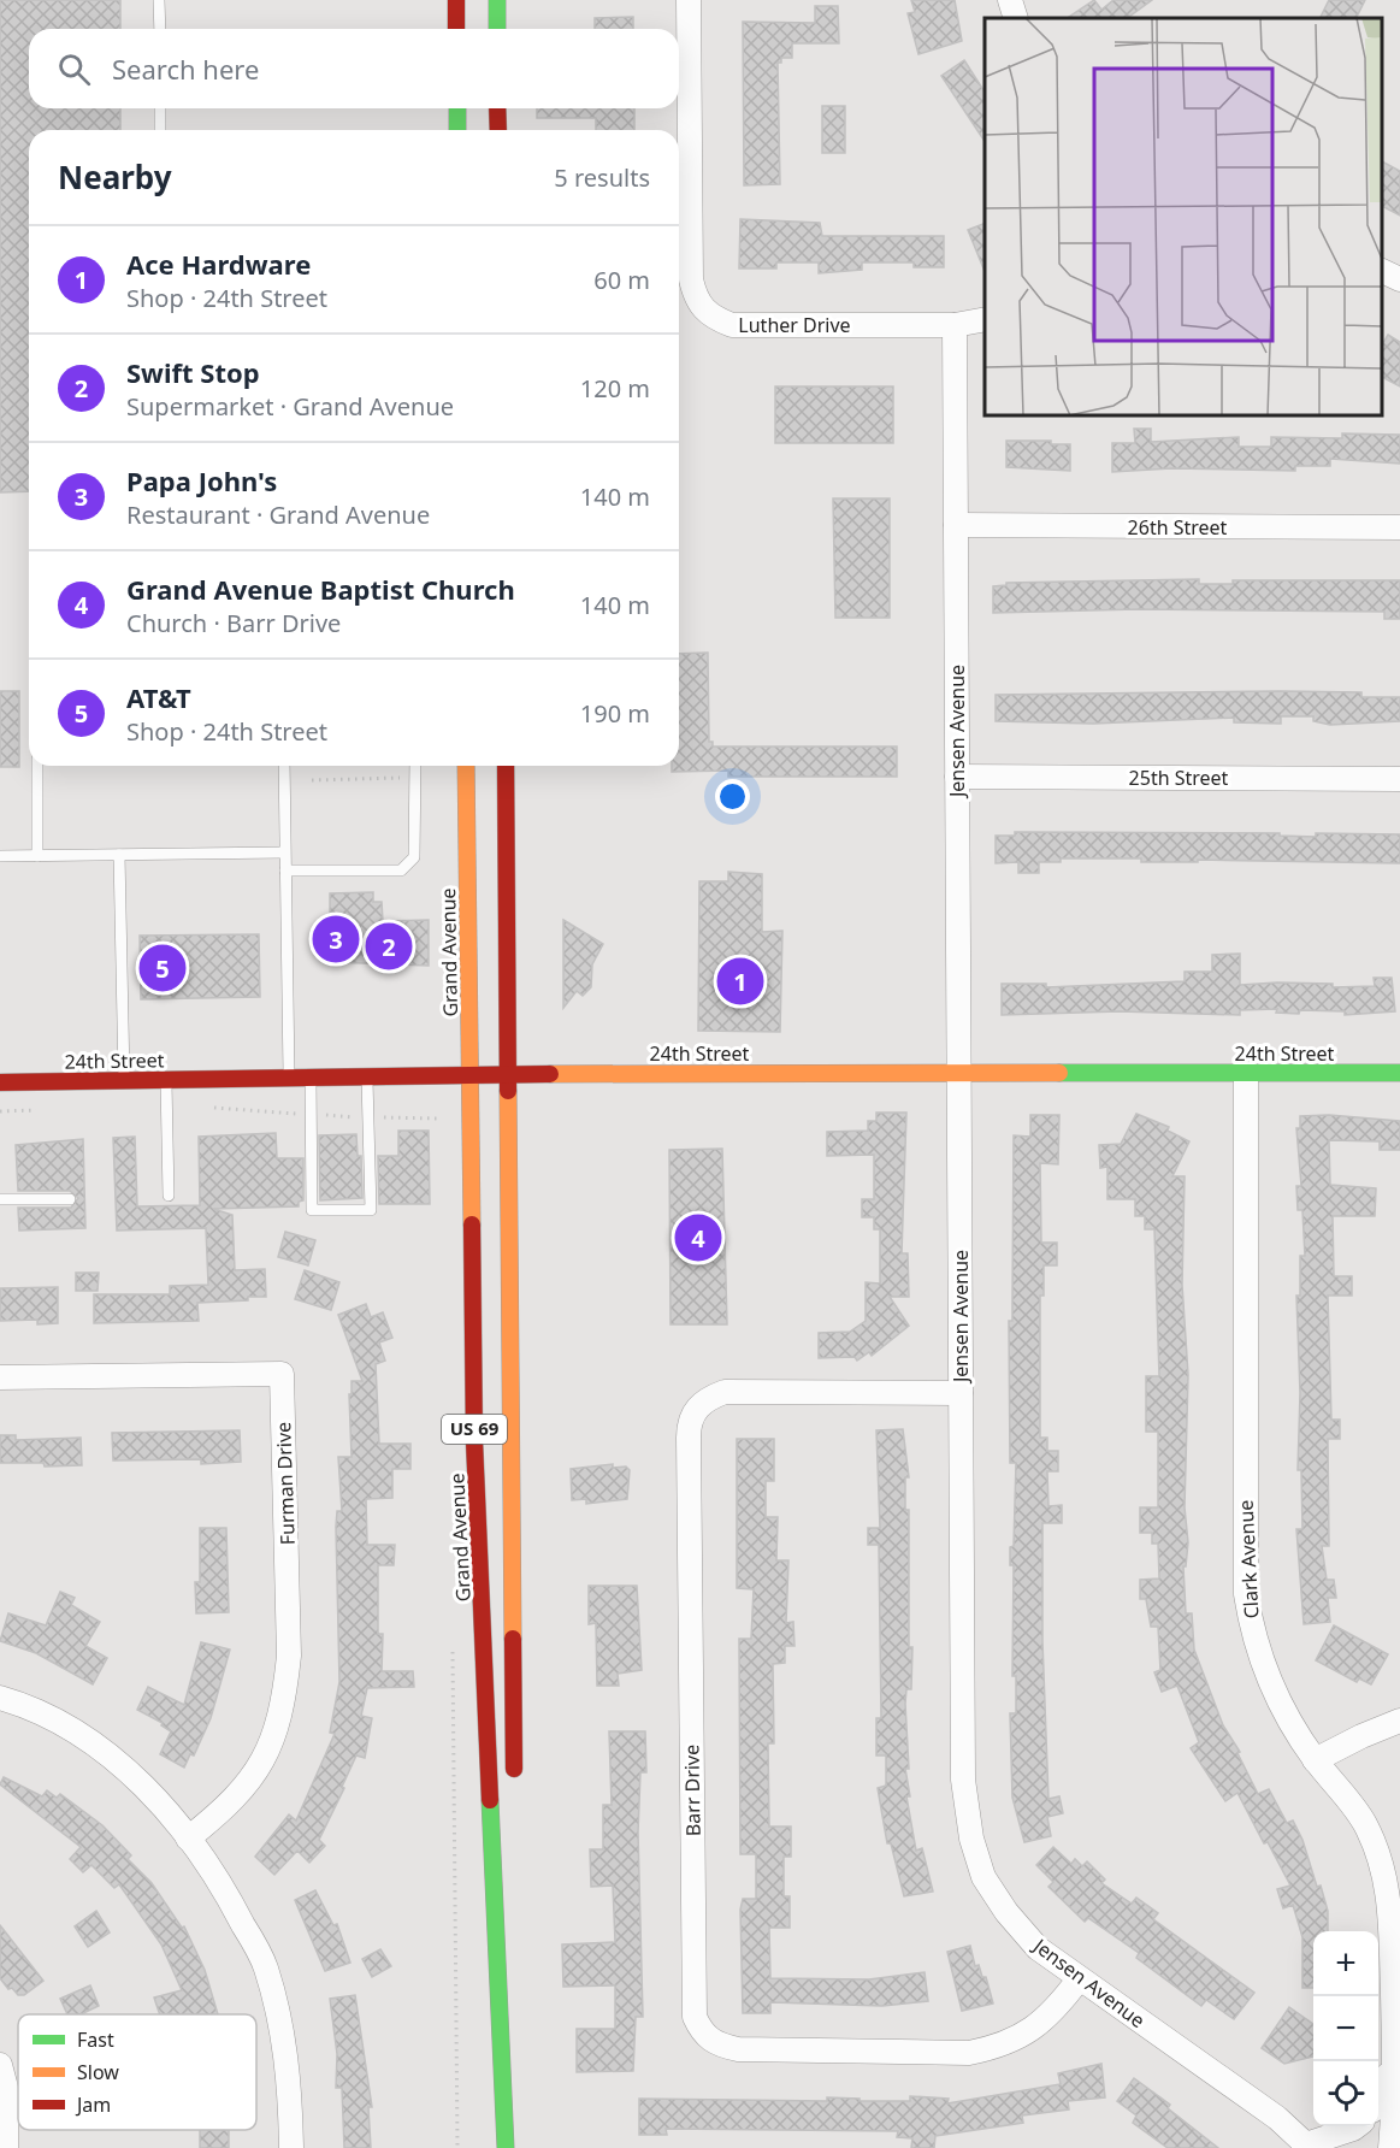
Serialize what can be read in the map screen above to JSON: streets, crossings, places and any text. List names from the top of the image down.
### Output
{
  "streets": {
    "main road": ["Grand Avenue", "24th Street", "US 69"],
    "street": [
      "Luther Drive",
      "26th Street",
      "Jensen Avenue",
      "25th Street",
      "Furman Drive",
      "Clark Avenue",
      "Barr Drive"
    ]
  },
  "crossings": [
    ["Luther Drive", "Jensen Avenue"],
    ["26th Street", "Jensen Avenue"],
    ["Jensen Avenue", "25th Street"],
    ["Jensen Avenue", "24th Street"],
    ["Jensen Avenue", "Barr Drive"],
    ["Grand Avenue", "24th Street"],
    ["24th Street", "US 69"],
    ["24th Street", "Clark Avenue"]
  ],
  "legend": ["Fast", "Slow", "Jam"],
  "page": {
    "search": "Search here",
    "heading": ["Nearby", "5 results"],
    "list": [
      {
        "mark": "1",
        "name": "Ace Hardware",
        "note": "Shop · 24th Street",
        "value": "60 m"
      },
      {
        "mark": "2",
        "name": "Swift Stop",
        "note": "Supermarket · Grand Avenue",
        "value": "120 m"
      },
      {
        "mark": "3",
        "name": "Papa John's",
        "note": "Restaurant · Grand Avenue",
        "value": "140 m"
      },
      {
        "mark": "4",
        "name": "Grand Avenue Baptist Church",
        "note": "Church · Barr Drive",
        "value": "140 m"
      },
      {
        "mark": "5",
        "name": "AT&T",
        "note": "Shop · 24th Street",
        "value": "190 m"
      }
    ],
    "pins": [
      "3",
      "2",
      "5",
      "1",
      "4"
    ],
    "map_buttons": ["+", "−"]
  }
}
